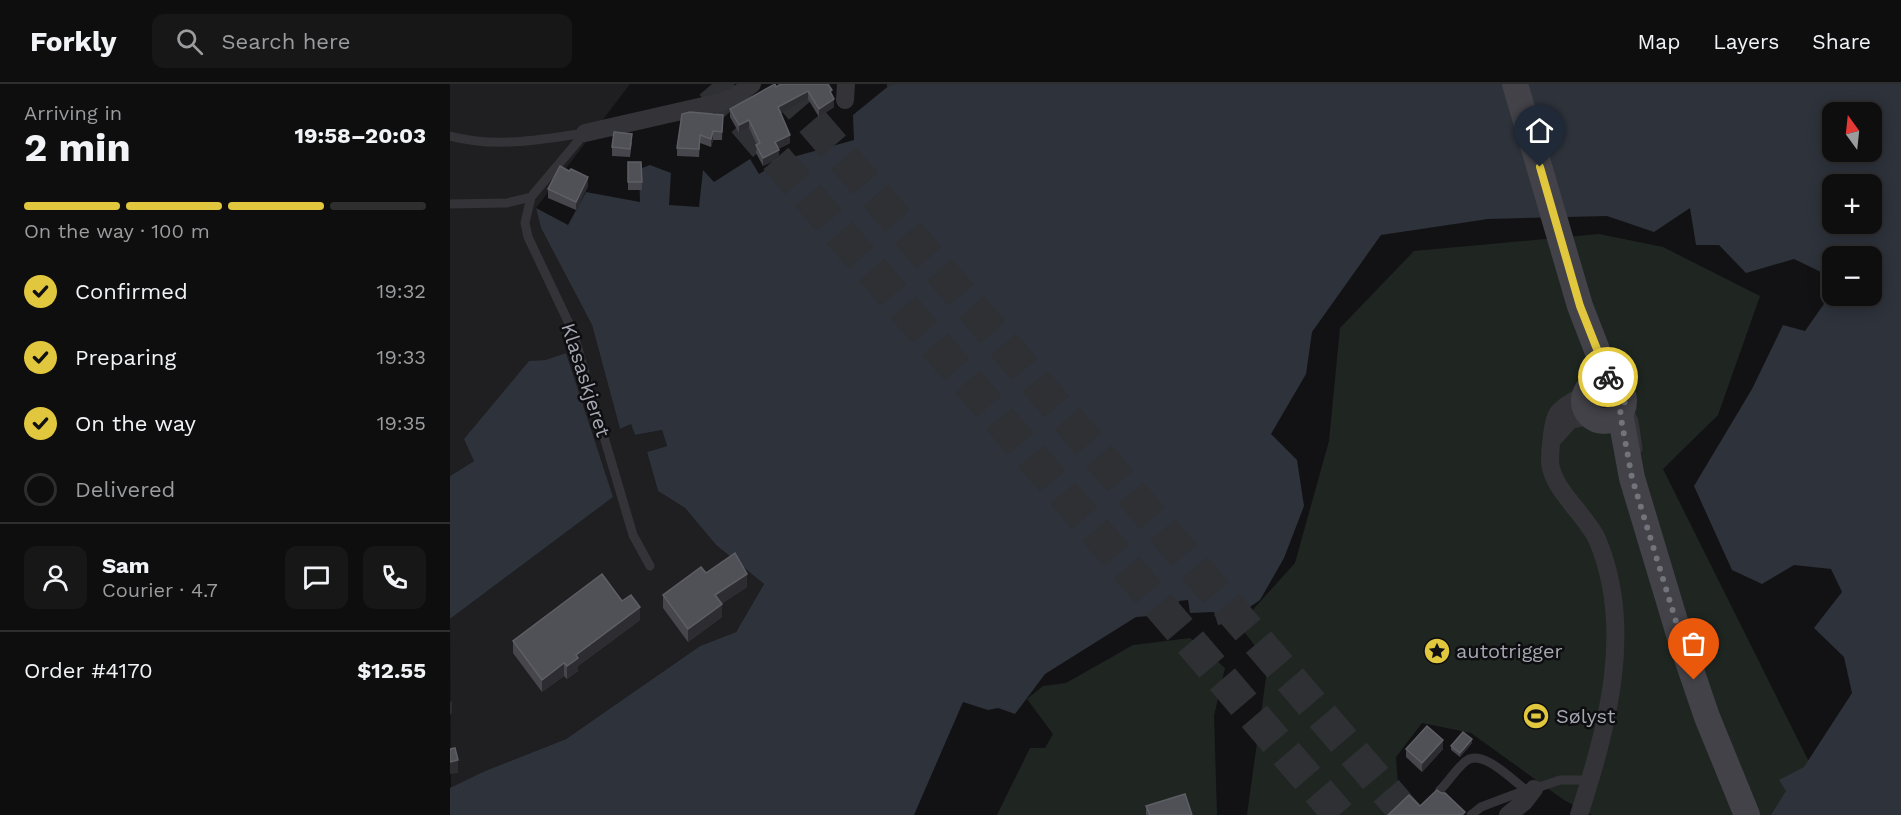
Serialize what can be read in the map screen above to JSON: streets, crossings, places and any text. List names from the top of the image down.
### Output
{
  "streets": {
    "lane": ["Klasaskjeret"]
  },
  "places": {
    "place": ["autotrigger"],
    "sports": ["Sølyst"]
  },
  "north": "top",
  "page": {
    "header": "Forkly",
    "search": "Search here",
    "nav": ["Map", "Layers", "Share"],
    "heading": ["2 min", "Arriving in", "19:58–20:03"],
    "panel": [
      "Sam",
      "Courier · 4.7",
      "Order #4170",
      "$12.55"
    ],
    "map_buttons": ["+", "−"],
    "bar": "On the way · 100 m",
    "list": [
      ["Confirmed", "19:32"],
      ["Preparing", "19:33"],
      ["On the way", "19:35"],
      "Delivered"
    ]
  }
}
